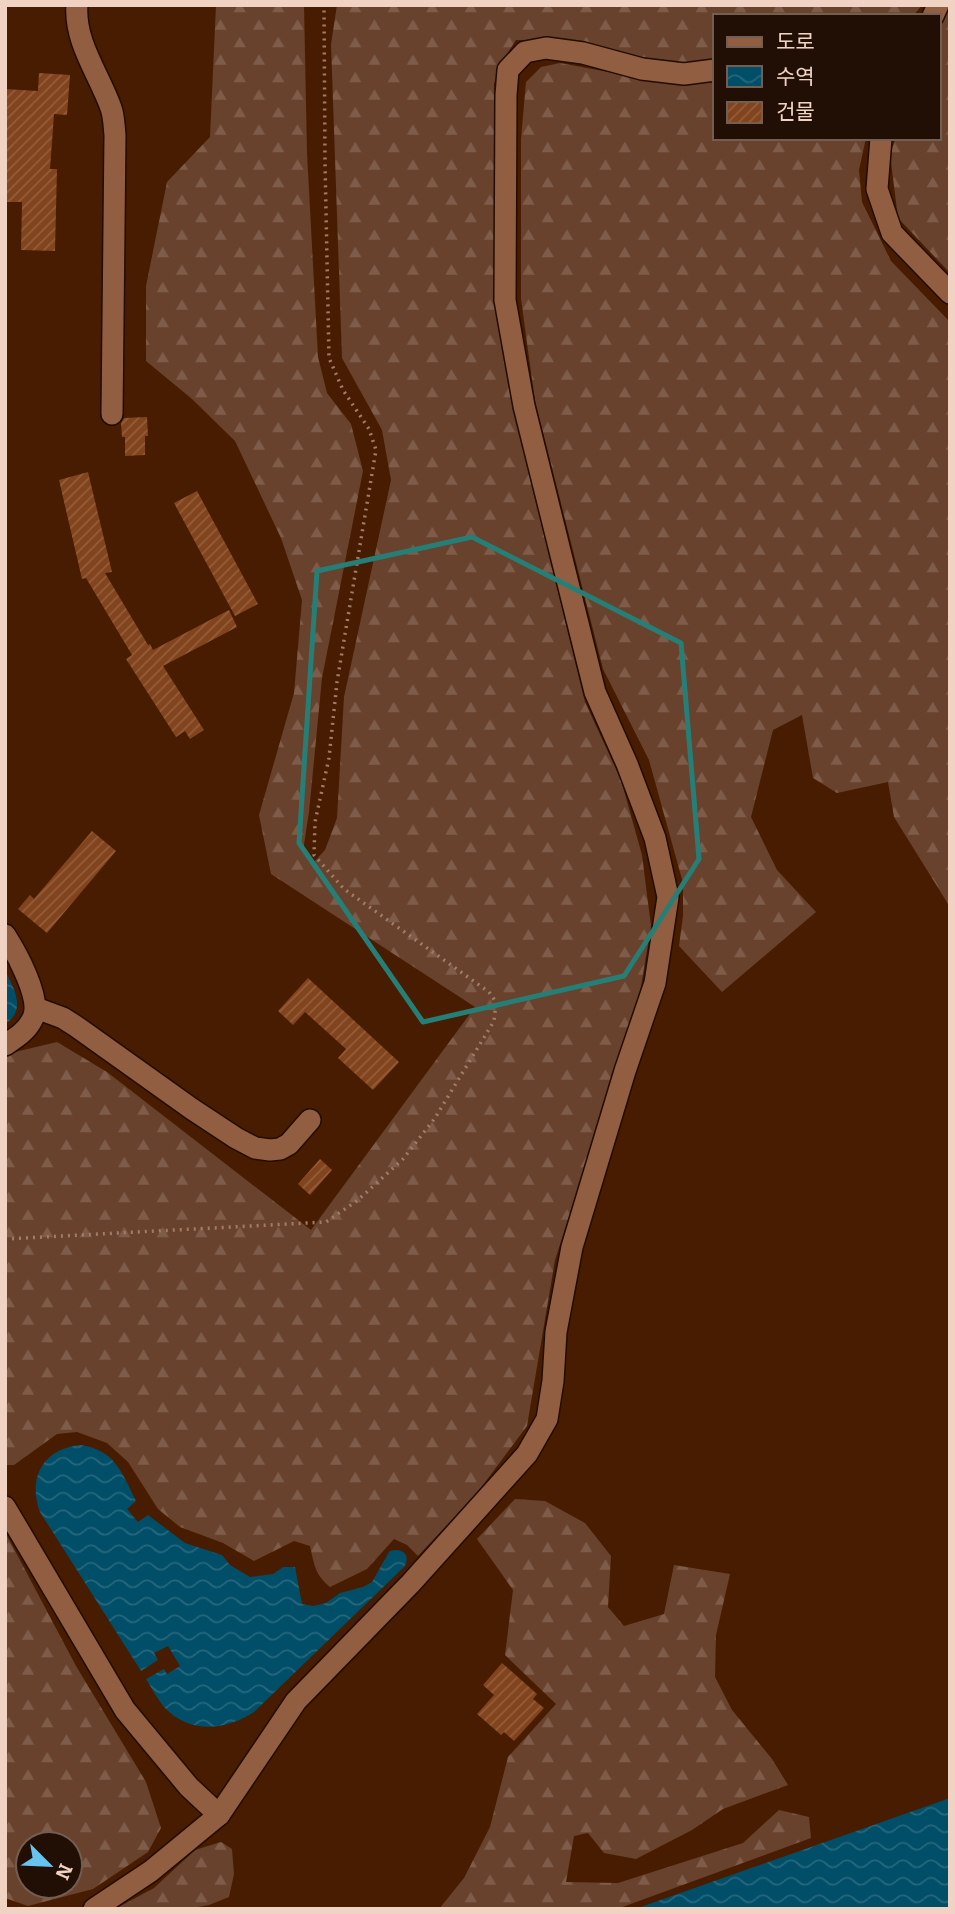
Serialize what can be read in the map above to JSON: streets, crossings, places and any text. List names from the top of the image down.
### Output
{
  "legend": ["도로", "수역", "건물"],
  "north": "bottom right"
}
